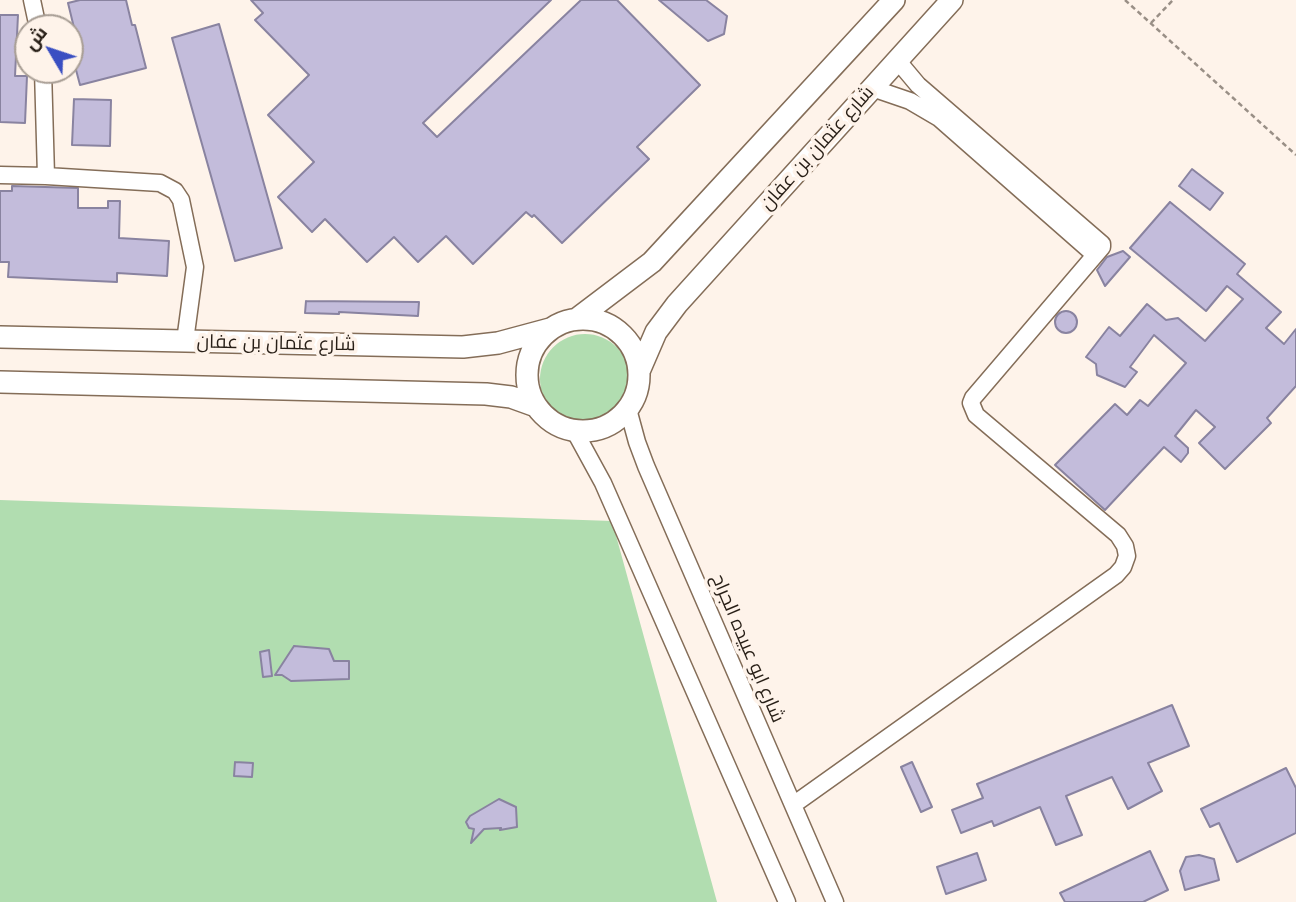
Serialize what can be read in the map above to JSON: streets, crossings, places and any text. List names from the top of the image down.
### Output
{
  "streets": {
    "main road": ["شارع عثمان بن عفان"],
    "street": ["شارع ابو عبيده الجراح"]
  },
  "crossings": [
    ["شارع عثمان بن عفان", "شارع ابو عبيده الجراح"]
  ],
  "north": "top left"
}
